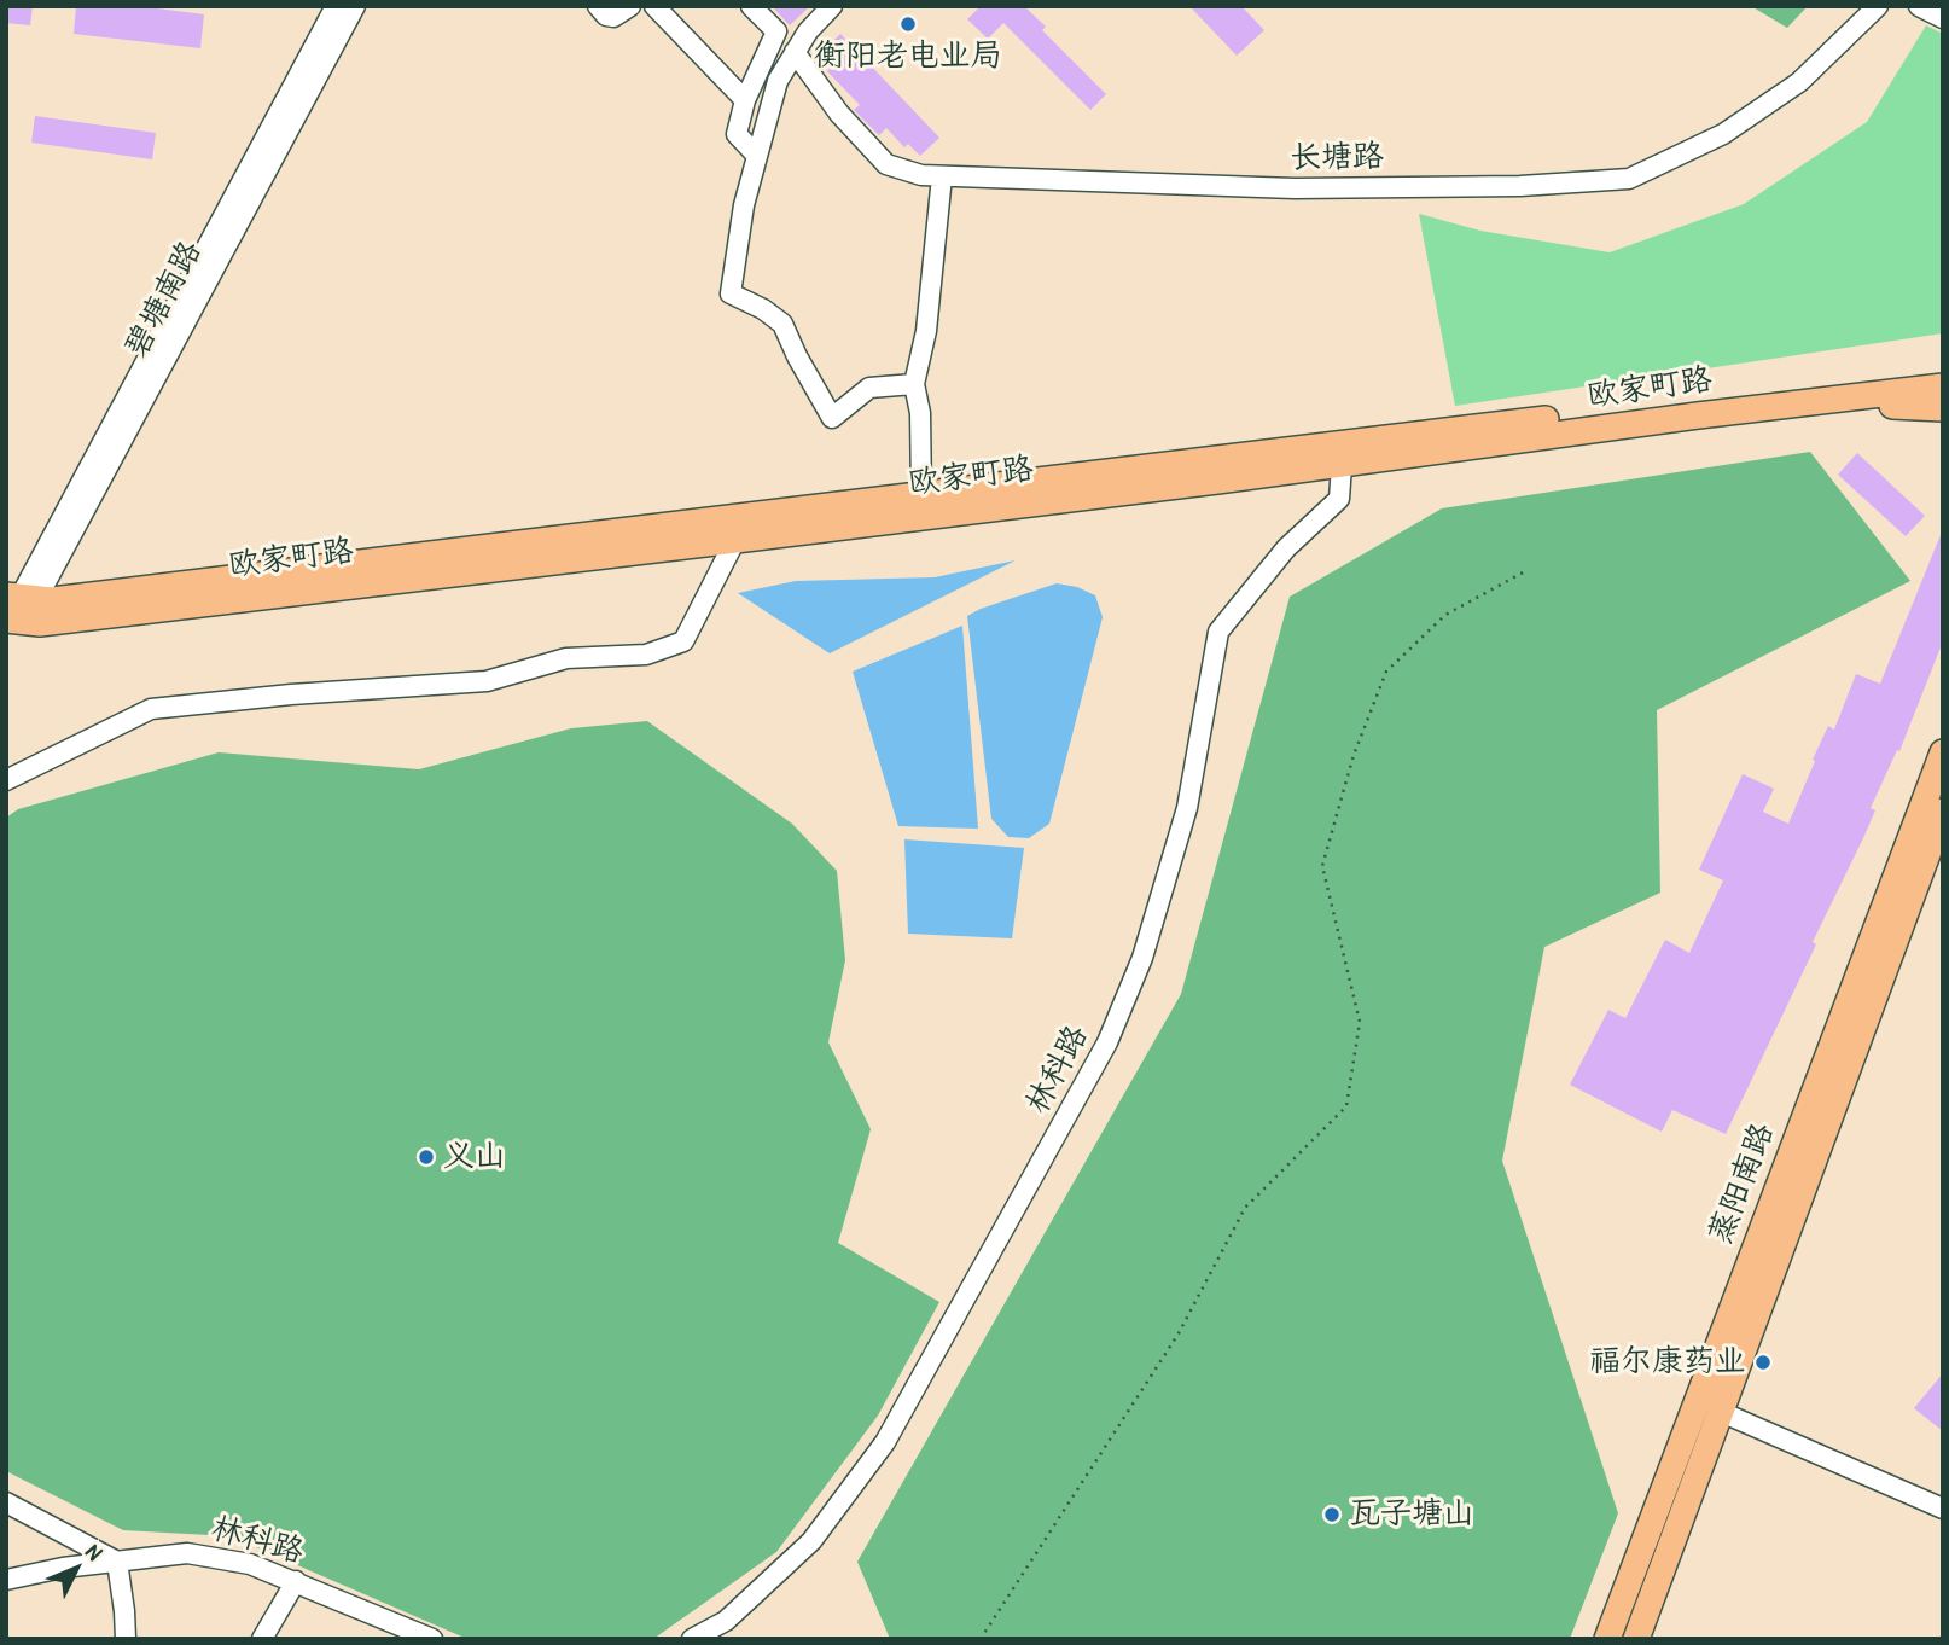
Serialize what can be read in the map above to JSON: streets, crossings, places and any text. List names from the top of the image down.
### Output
{
  "streets": {
    "main road": ["欧家町路", "蒸阳南路"],
    "street": ["长塘路", "碧塘南路", "林科路"]
  },
  "crossings": [
    ["碧塘南路", "欧家町路"],
    ["欧家町路", "林科路"]
  ],
  "places": [
    "衡阳老电业局",
    "义山",
    "福尔康药业",
    "瓦子塘山"
  ],
  "north": "top right"
}
